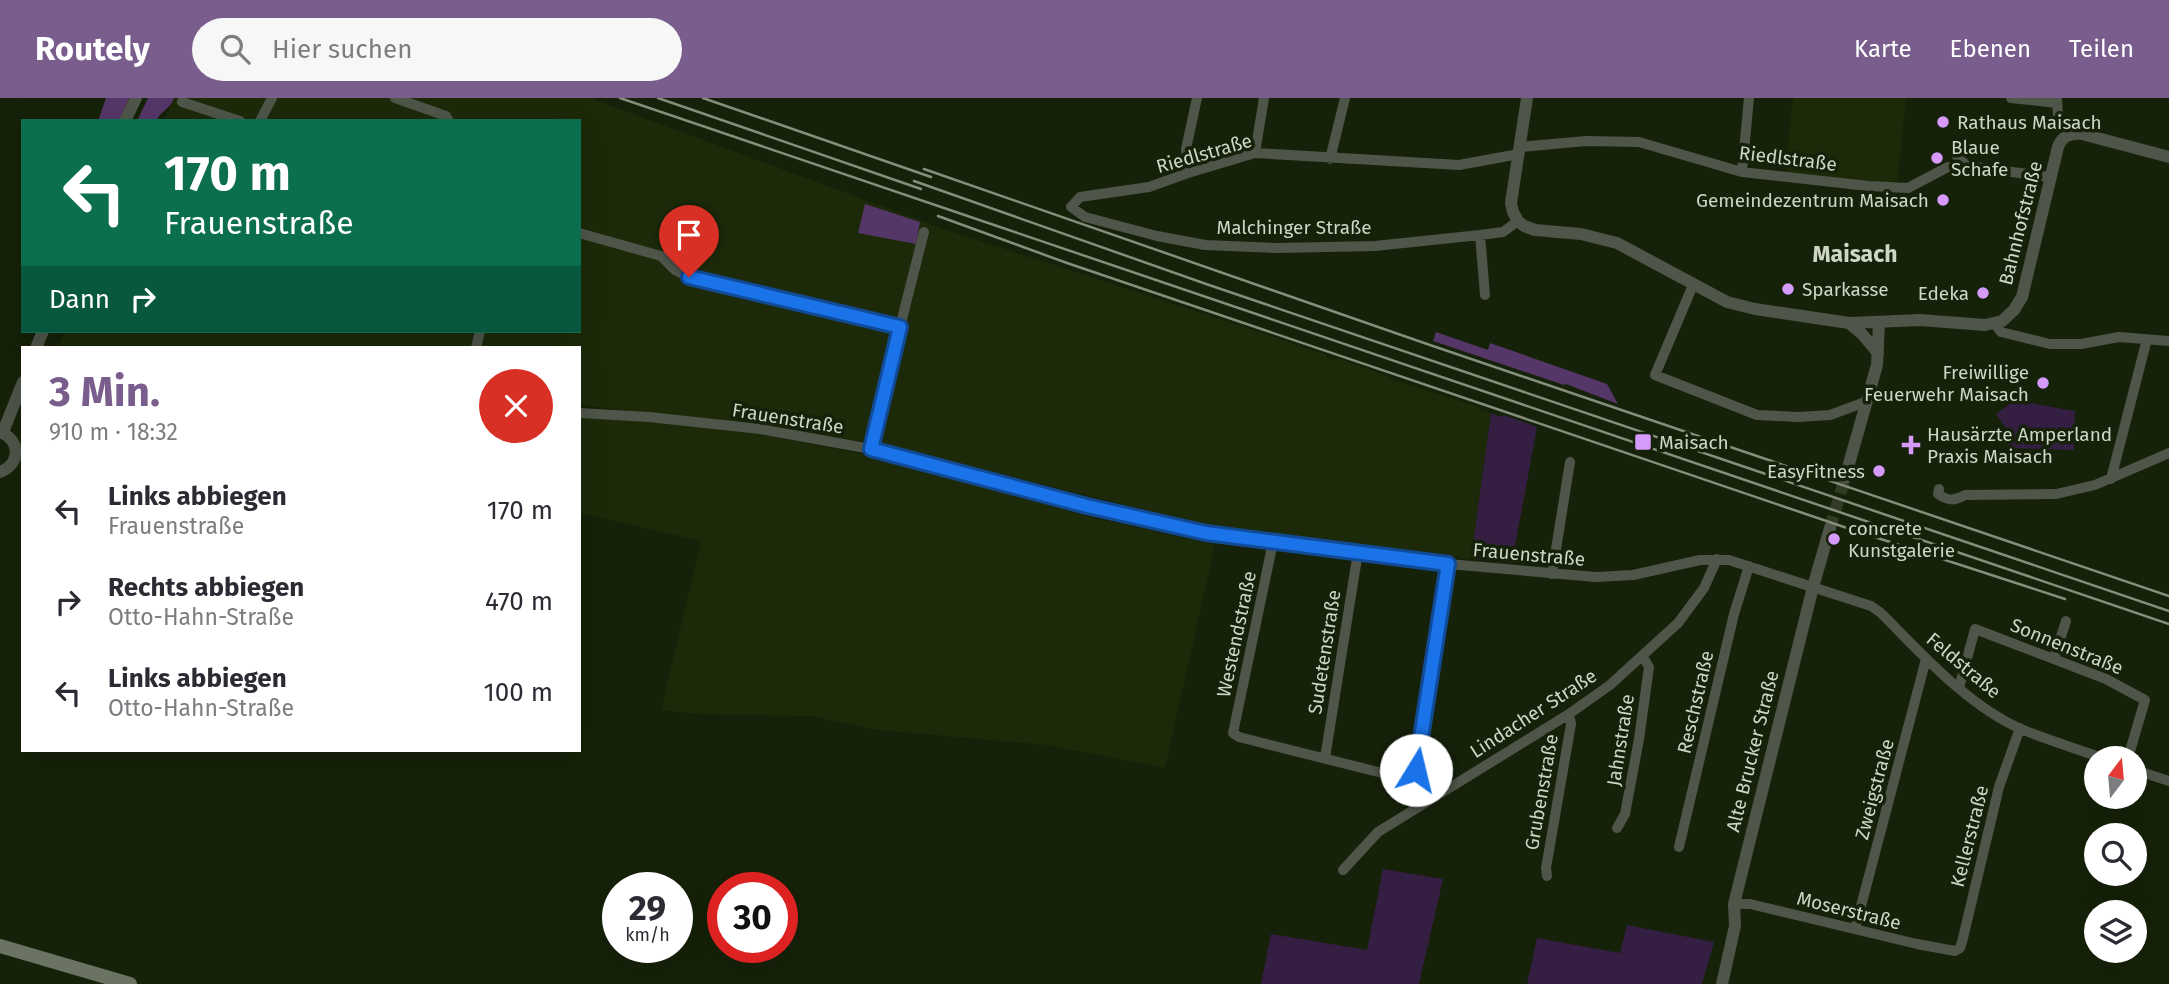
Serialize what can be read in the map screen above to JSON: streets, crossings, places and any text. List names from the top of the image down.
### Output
{
  "streets": {
    "street": [
      "Riedlstraße",
      "Bahnhofstraße",
      "Malchinger Straße",
      "Frauenstraße",
      "Westendstraße",
      "Sonnenstraße",
      "Sudetenstraße",
      "Feldstraße",
      "Reschstraße",
      "Lindacher Straße",
      "Jahnstraße",
      "Alte Brucker Straße",
      "Zweigstraße",
      "Grubenstraße",
      "Kellerstraße",
      "Moserstraße"
    ]
  },
  "crossings": [
    ["Riedlstraße", "Bahnhofstraße"],
    ["Riedlstraße", "Malchinger Straße"],
    ["Frauenstraße", "Westendstraße"],
    ["Frauenstraße", "Sudetenstraße"],
    ["Frauenstraße", "Feldstraße"],
    ["Frauenstraße", "Reschstraße"],
    ["Frauenstraße", "Lindacher Straße"],
    ["Frauenstraße", "Alte Brucker Straße"],
    ["Westendstraße", "Sudetenstraße"],
    ["Sonnenstraße", "Feldstraße"],
    ["Feldstraße", "Alte Brucker Straße"],
    ["Feldstraße", "Zweigstraße"],
    ["Feldstraße", "Kellerstraße"],
    ["Lindacher Straße", "Jahnstraße"],
    ["Lindacher Straße", "Grubenstraße"],
    ["Alte Brucker Straße", "Moserstraße"],
    ["Zweigstraße", "Moserstraße"],
    ["Kellerstraße", "Moserstraße"]
  ],
  "districts": ["Maisach"],
  "places": {
    "other": [
      "Rathaus Maisach",
      "Blaue Schafe",
      "Gemeindezentrum Maisach",
      "Sparkasse",
      "Edeka",
      "Freiwillige Feuerwehr Maisach",
      "EasyFitness",
      "concrete Kunstgalerie"
    ],
    "transit": ["Maisach"],
    "health": ["Hausärzte Amperland Praxis Maisach"]
  },
  "north": "top",
  "page": {
    "header": "Routely",
    "search": "Hier suchen",
    "nav": ["Karte", "Ebenen", "Teilen"],
    "turn": ["170 m", "Frauenstraße"],
    "then": "Dann",
    "heading": ["3 Min.", "910 m · 18:32"],
    "list": [
      {
        "name": "Links abbiegen",
        "note": "Frauenstraße",
        "value": "170 m"
      },
      {
        "name": "Rechts abbiegen",
        "note": "Otto-Hahn-Straße",
        "value": "470 m"
      },
      {
        "name": "Links abbiegen",
        "note": "Otto-Hahn-Straße",
        "value": "100 m"
      }
    ],
    "speed": "29 km/h",
    "limit": "30"
  }
}
